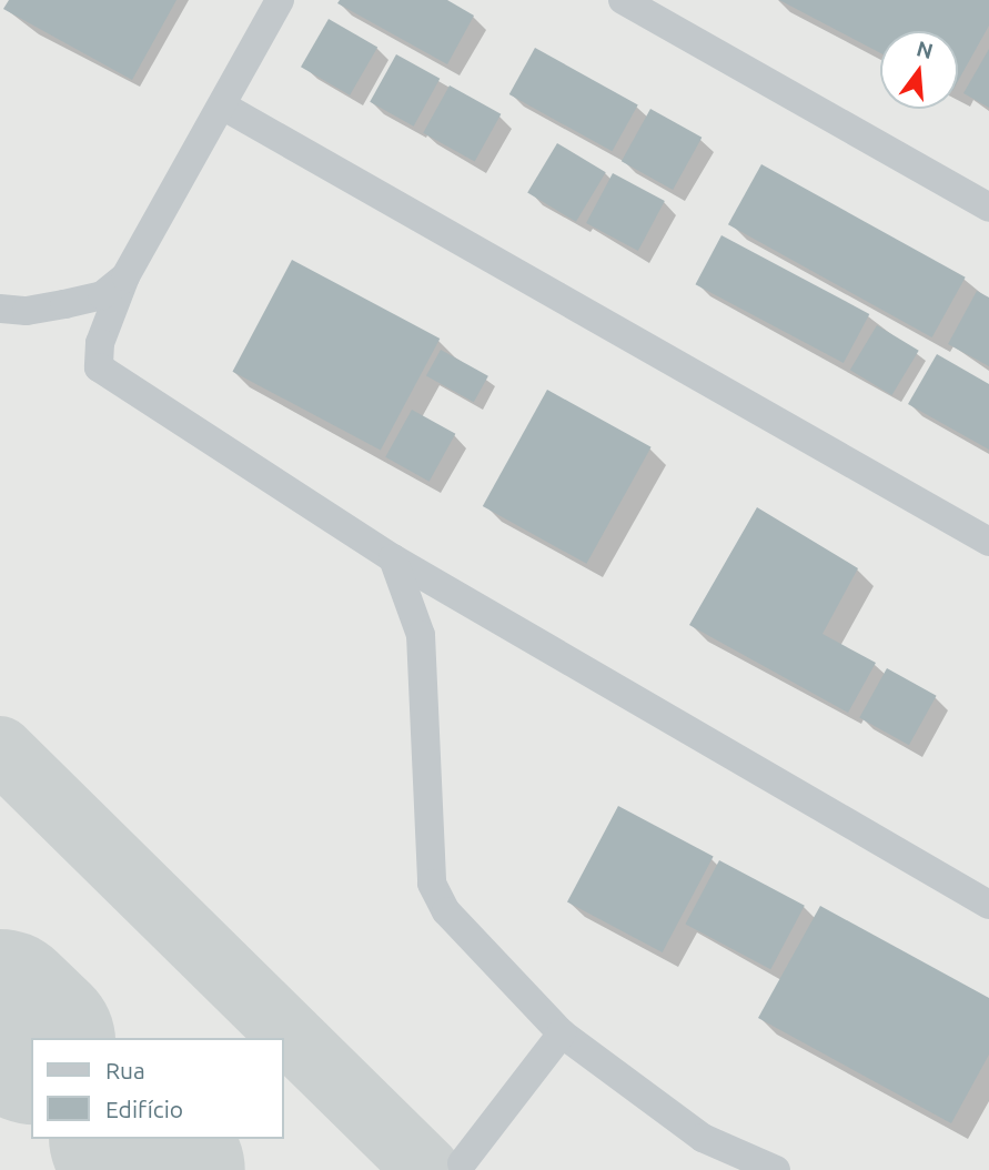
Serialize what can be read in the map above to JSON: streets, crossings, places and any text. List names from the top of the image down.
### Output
{
  "legend": ["Rua", "Edifício"],
  "north": "top"
}
